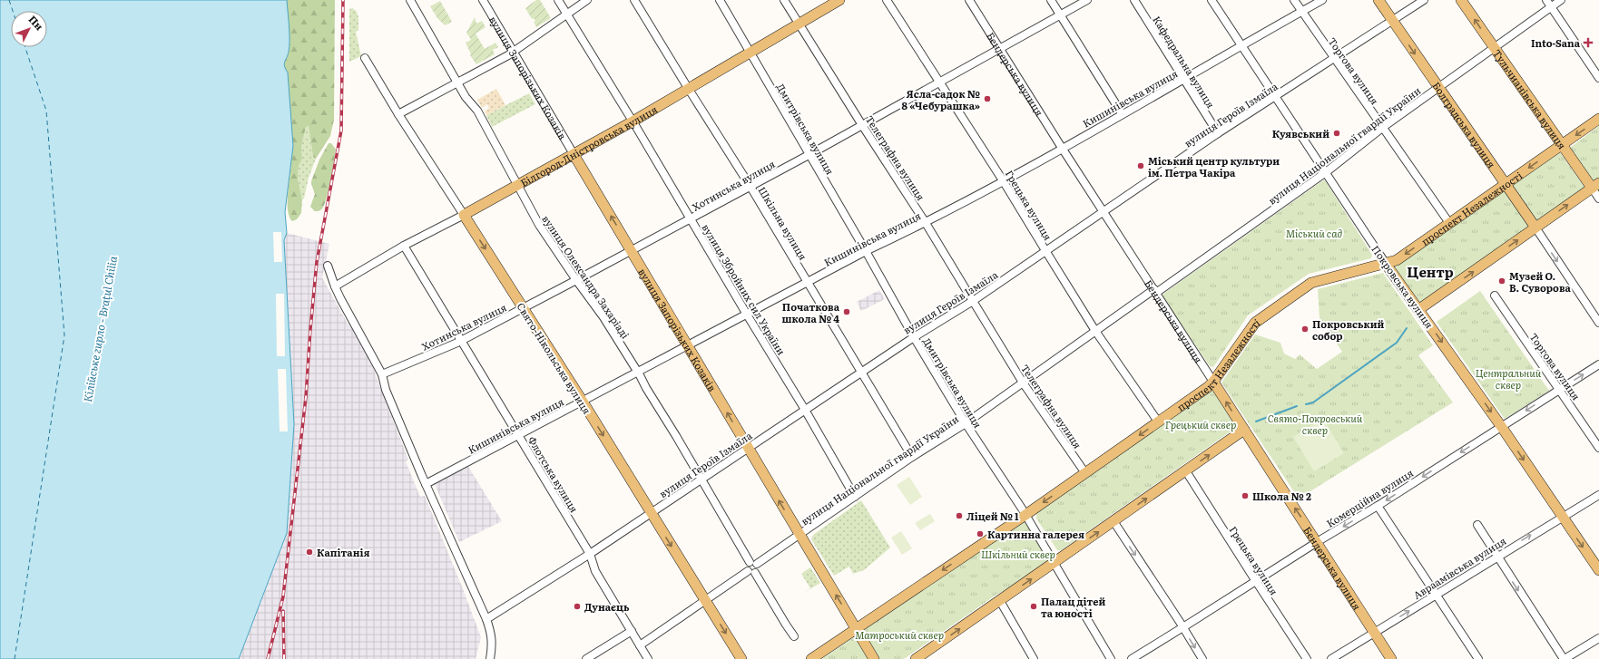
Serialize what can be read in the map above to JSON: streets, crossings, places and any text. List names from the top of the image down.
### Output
{
  "streets": {
    "main road": [
      "Бендерська вулиця",
      "вулиця Запорізьких Козаків",
      "Тульчианівська вулиця",
      "Болградська вулиця",
      "Білгород-Дністровська вулиця",
      "проспект Незалежності",
      "Покровська вулиця",
      "Свято-Нікольська вулиця"
    ],
    "street": [
      "Кафедральна вулиця",
      "Торгова вулиця",
      "Кишинівська вулиця",
      "вулиця Героїв Ізмаїла",
      "Дмитрівська вулиця",
      "вулиця Національної гвардії України",
      "Телеграфна вулиця",
      "Хотинська вулиця",
      "Грецька вулиця",
      "Шкільна вулиця",
      "вулиця Олександра Захаріаді",
      "вулиця Збройних сил України",
      "Флотська вулиця",
      "Комерційна вулиця",
      "Авраамівська вулиця"
    ]
  },
  "crossings": [
    ["Кафедральна вулиця", "Кишинівська вулиця"],
    ["Кафедральна вулиця", "вулиця Героїв Ізмаїла"],
    ["Торгова вулиця", "Кишинівська вулиця"],
    ["Торгова вулиця", "вулиця Героїв Ізмаїла"],
    ["Торгова вулиця", "вулиця Національної гвардії України"],
    ["Торгова вулиця", "проспект Незалежності"],
    ["Торгова вулиця", "Комерційна вулиця"],
    ["Бендерська вулиця", "Кишинівська вулиця"],
    ["Бендерська вулиця", "вулиця Героїв Ізмаїла"],
    ["Бендерська вулиця", "вулиця Національної гвардії України"],
    ["Бендерська вулиця", "Хотинська вулиця"],
    ["Бендерська вулиця", "проспект Незалежності"],
    ["Бендерська вулиця", "Комерційна вулиця"],
    ["Бендерська вулиця", "Авраамівська вулиця"],
    ["вулиця Запорізьких Козаків", "Кишинівська вулиця"],
    ["вулиця Запорізьких Козаків", "вулиця Героїв Ізмаїла"],
    ["вулиця Запорізьких Козаків", "Білгород-Дністровська вулиця"],
    ["вулиця Запорізьких Козаків", "вулиця Національної гвардії України"],
    ["вулиця Запорізьких Козаків", "Хотинська вулиця"],
    ["вулиця Запорізьких Козаків", "проспект Незалежності"],
    ["Кишинівська вулиця", "Дмитрівська вулиця"],
    ["Кишинівська вулиця", "Телеграфна вулиця"],
    ["Кишинівська вулиця", "Грецька вулиця"],
    ["Кишинівська вулиця", "Шкільна вулиця"],
    ["Кишинівська вулиця", "вулиця Олександра Захаріаді"],
    ["Кишинівська вулиця", "Покровська вулиця"],
    ["Кишинівська вулиця", "вулиця Збройних сил України"],
    ["Кишинівська вулиця", "Свято-Нікольська вулиця"],
    ["Кишинівська вулиця", "Флотська вулиця"],
    ["Тульчианівська вулиця", "вулиця Національної гвардії України"],
    ["Тульчианівська вулиця", "проспект Незалежності"],
    ["вулиця Героїв Ізмаїла", "Болградська вулиця"],
    ["вулиця Героїв Ізмаїла", "Дмитрівська вулиця"],
    ["вулиця Героїв Ізмаїла", "Телеграфна вулиця"],
    ["вулиця Героїв Ізмаїла", "Грецька вулиця"],
    ["вулиця Героїв Ізмаїла", "Шкільна вулиця"],
    ["вулиця Героїв Ізмаїла", "вулиця Олександра Захаріаді"],
    ["вулиця Героїв Ізмаїла", "Покровська вулиця"],
    ["вулиця Героїв Ізмаїла", "вулиця Збройних сил України"],
    ["вулиця Героїв Ізмаїла", "Свято-Нікольська вулиця"],
    ["вулиця Героїв Ізмаїла", "Флотська вулиця"],
    ["Болградська вулиця", "вулиця Національної гвардії України"],
    ["Болградська вулиця", "проспект Незалежності"],
    ["Дмитрівська вулиця", "Білгород-Дністровська вулиця"],
    ["Дмитрівська вулиця", "вулиця Національної гвардії України"],
    ["Дмитрівська вулиця", "Хотинська вулиця"],
    ["Дмитрівська вулиця", "проспект Незалежності"],
    ["Білгород-Дністровська вулиця", "Телеграфна вулиця"],
    ["Білгород-Дністровська вулиця", "Шкільна вулиця"],
    ["Білгород-Дністровська вулиця", "вулиця Олександра Захаріаді"],
    ["Білгород-Дністровська вулиця", "вулиця Збройних сил України"],
    ["Білгород-Дністровська вулиця", "Свято-Нікольська вулиця"],
    ["Білгород-Дністровська вулиця", "Флотська вулиця"],
    ["вулиця Національної гвардії України", "Телеграфна вулиця"],
    ["вулиця Національної гвардії України", "Грецька вулиця"],
    ["вулиця Національної гвардії України", "Шкільна вулиця"],
    ["вулиця Національної гвардії України", "Покровська вулиця"],
    ["вулиця Національної гвардії України", "вулиця Збройних сил України"],
    ["Телеграфна вулиця", "Хотинська вулиця"],
    ["Телеграфна вулиця", "проспект Незалежності"],
    ["Хотинська вулиця", "Грецька вулиця"],
    ["Хотинська вулиця", "Шкільна вулиця"],
    ["Хотинська вулиця", "вулиця Олександра Захаріаді"],
    ["Хотинська вулиця", "вулиця Збройних сил України"],
    ["Хотинська вулиця", "Свято-Нікольська вулиця"],
    ["Хотинська вулиця", "Флотська вулиця"],
    ["Грецька вулиця", "Комерційна вулиця"],
    ["проспект Незалежності", "Покровська вулиця"],
    ["Покровська вулиця", "Комерційна вулиця"],
    ["Покровська вулиця", "Авраамівська вулиця"]
  ],
  "one_way": [
    "вулиця Запорізьких Козаків",
    "Болградська вулиця",
    "Свято-Нікольська вулиця",
    "Авраамівська вулиця"
  ],
  "districts": ["Центр"],
  "water": ["Кілійське гирло - Brațul Chilia"],
  "parks": [
    "Міський сад",
    "Центральний сквер",
    "Свято-Покровський сквер",
    "Грецький сквер",
    "Шкільний сквер",
    "Матроський сквер"
  ],
  "places": {
    "health": ["Into-Sana"],
    "other": [
      "Ясла-садок № 8 «Чебурашка»",
      "Куявський",
      "Міський центр культури ім. Петра Чакіра",
      "Музей О. В. Суворова",
      "Початкова школа № 4",
      "Покровський собор",
      "Школа № 2",
      "Ліцей № 1",
      "Картинна галерея",
      "Капітанія",
      "Дунаєць",
      "Палац дітей та юності"
    ]
  },
  "north": "top right"
}
